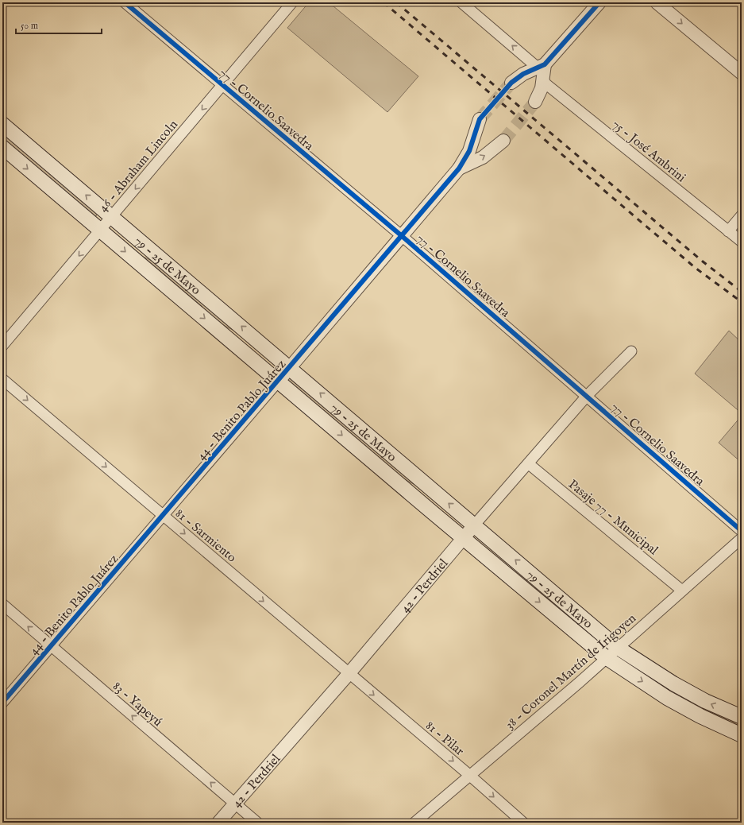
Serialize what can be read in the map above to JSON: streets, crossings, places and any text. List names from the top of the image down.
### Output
{
  "streets": {
    "main road": ["79 - 25 de Mayo"],
    "street": [
      "77 - Cornelio Saavedra",
      "75 - José Ambrini",
      "46 - Abraham Lincoln",
      "44 - Benito Pablo Juárez",
      "Pasaje 77 - Municipal",
      "81 - Sarmiento",
      "42 - Perdriel",
      "38 - Coronel Martín de Irigoyen",
      "83 - Yapeyú",
      "81 - Pilar"
    ]
  },
  "crossings": [
    ["77 - Cornelio Saavedra", "46 - Abraham Lincoln"],
    ["77 - Cornelio Saavedra", "44 - Benito Pablo Juárez"],
    ["77 - Cornelio Saavedra", "42 - Perdriel"],
    ["46 - Abraham Lincoln", "79 - 25 de Mayo"],
    ["79 - 25 de Mayo", "44 - Benito Pablo Juárez"],
    ["79 - 25 de Mayo", "42 - Perdriel"],
    ["79 - 25 de Mayo", "38 - Coronel Martín de Irigoyen"],
    ["44 - Benito Pablo Juárez", "81 - Sarmiento"],
    ["44 - Benito Pablo Juárez", "83 - Yapeyú"],
    ["Pasaje 77 - Municipal", "42 - Perdriel"],
    ["Pasaje 77 - Municipal", "38 - Coronel Martín de Irigoyen"],
    ["81 - Sarmiento", "42 - Perdriel"],
    ["81 - Sarmiento", "81 - Pilar"],
    ["42 - Perdriel", "83 - Yapeyú"],
    ["42 - Perdriel", "81 - Pilar"],
    ["38 - Coronel Martín de Irigoyen", "81 - Pilar"]
  ],
  "one_way": [
    "46 - Abraham Lincoln",
    "81 - Sarmiento",
    "83 - Yapeyú",
    "81 - Pilar"
  ],
  "scale_bar": "50 m"
}
